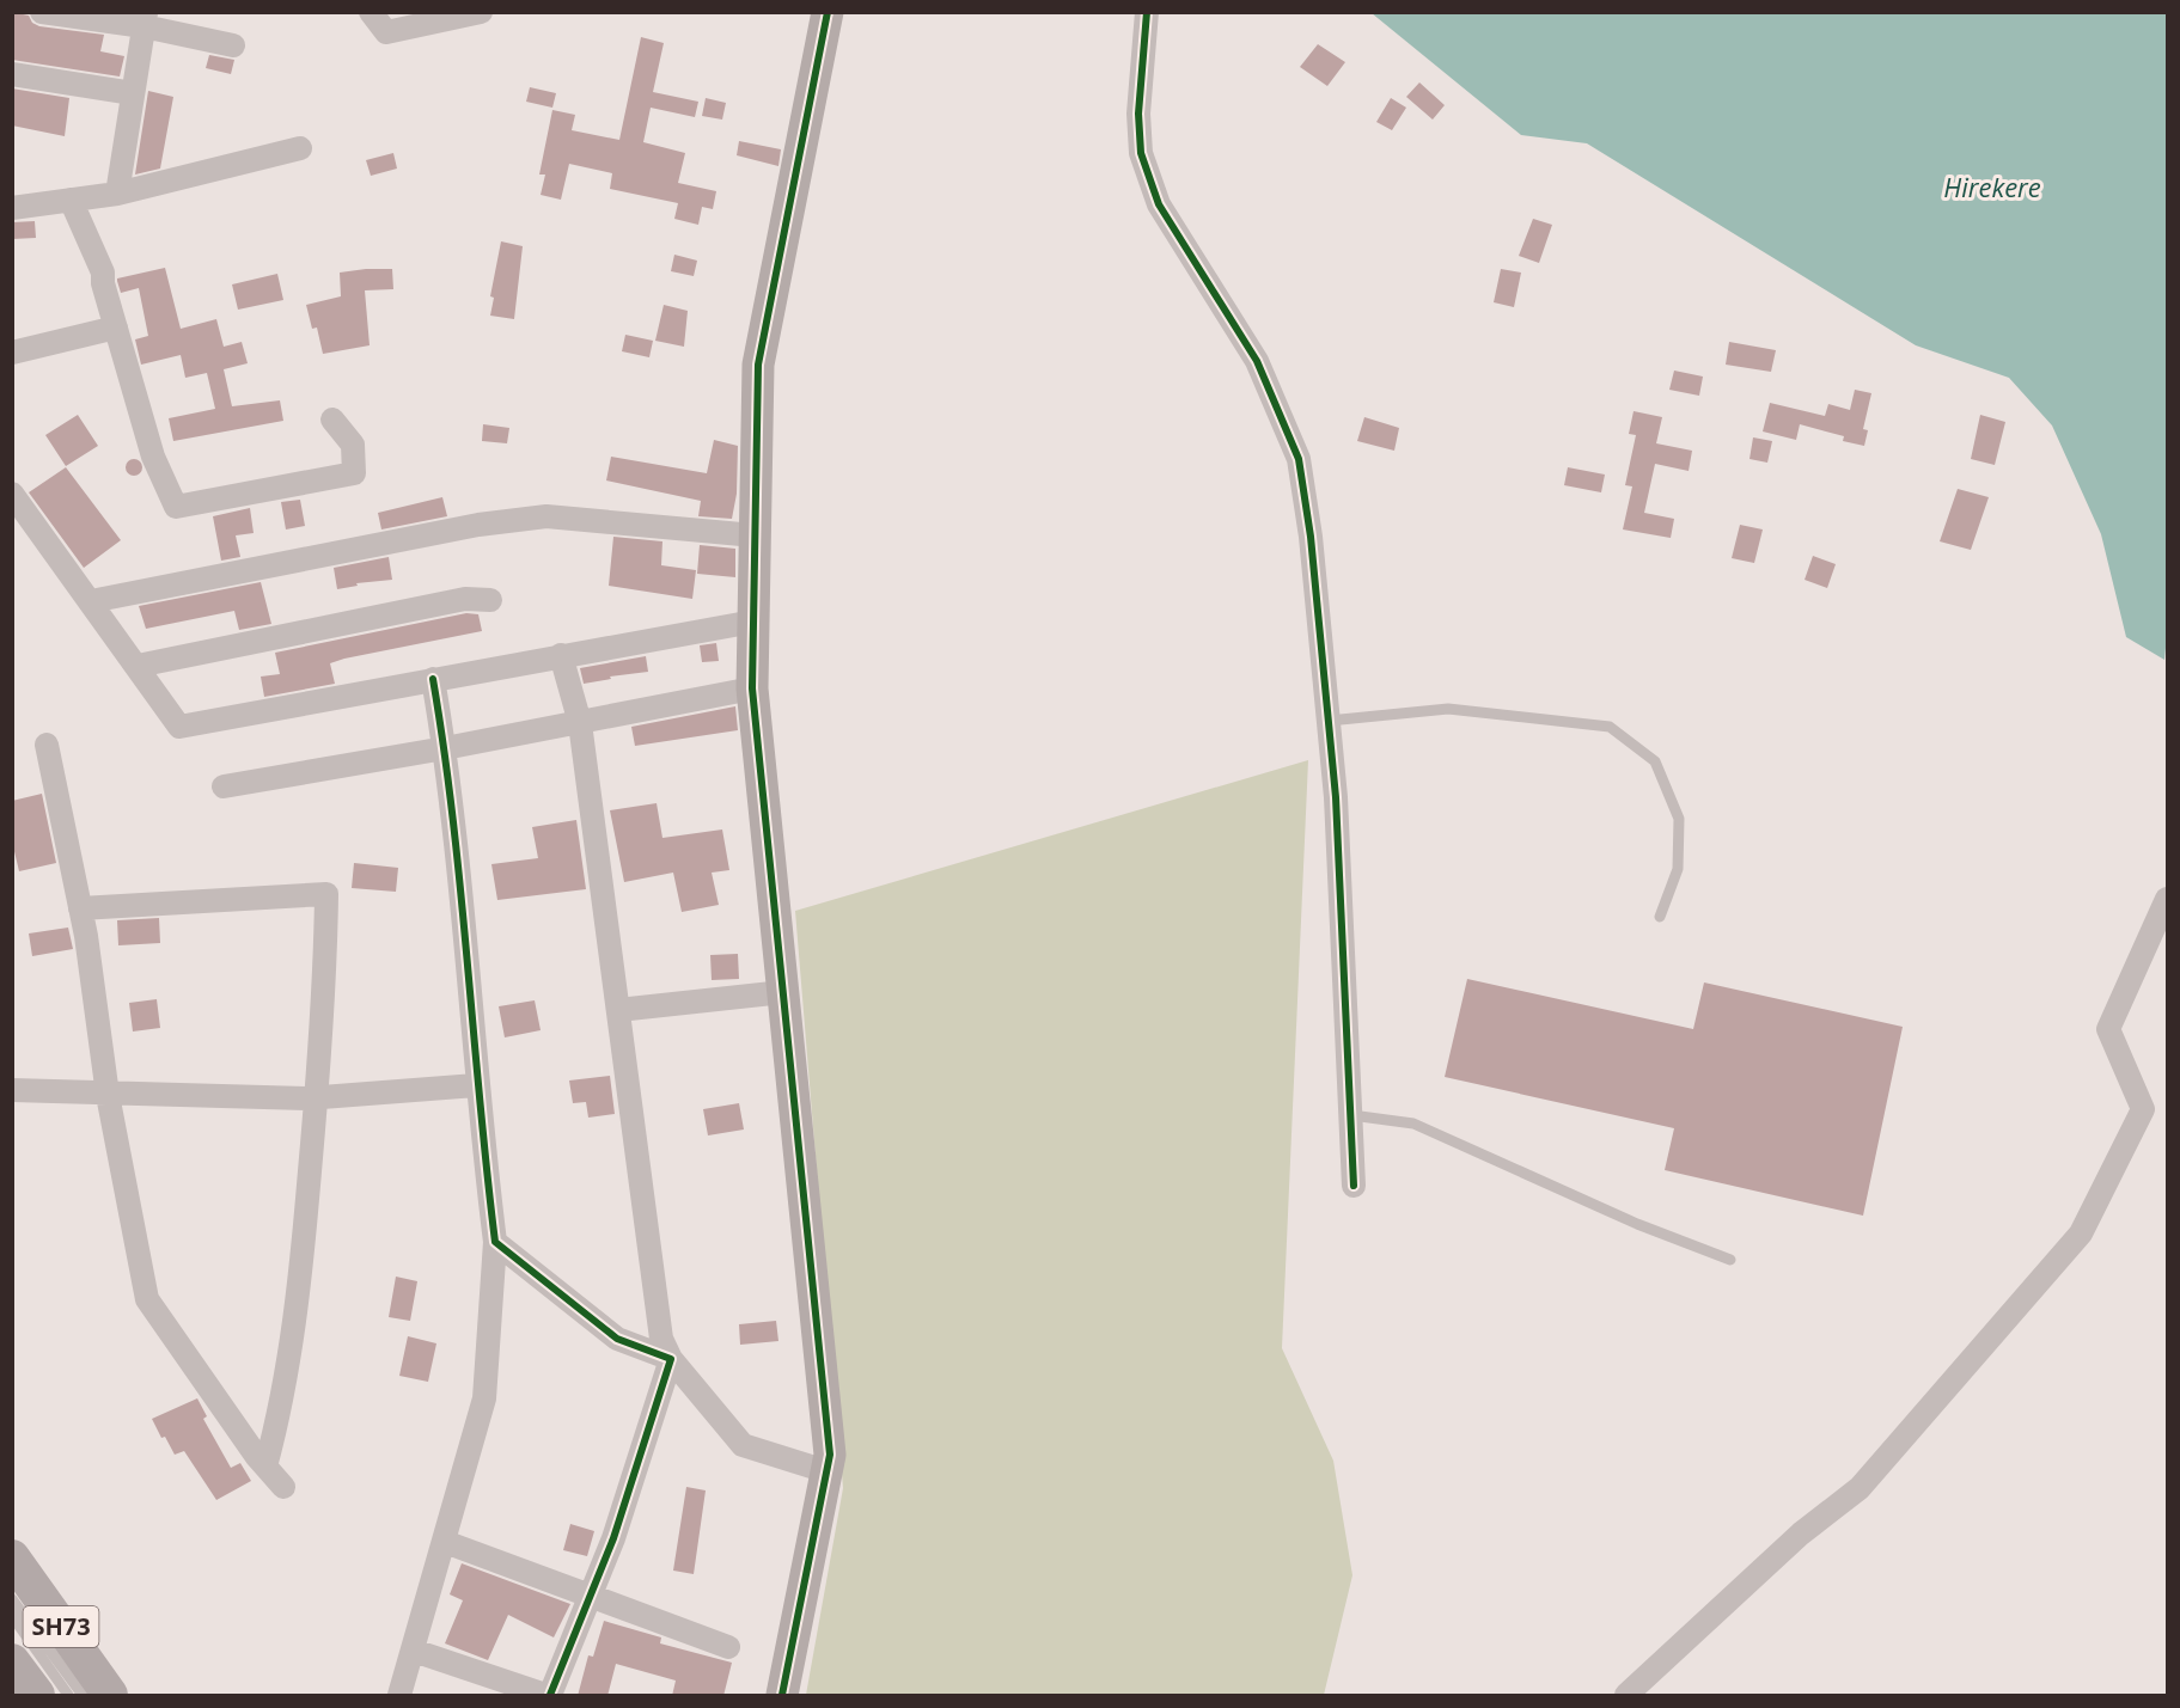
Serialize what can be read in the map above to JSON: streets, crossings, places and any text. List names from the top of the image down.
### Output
{
  "streets": {
    "main road": ["SH73"]
  },
  "water": ["Hirekere"]
}
